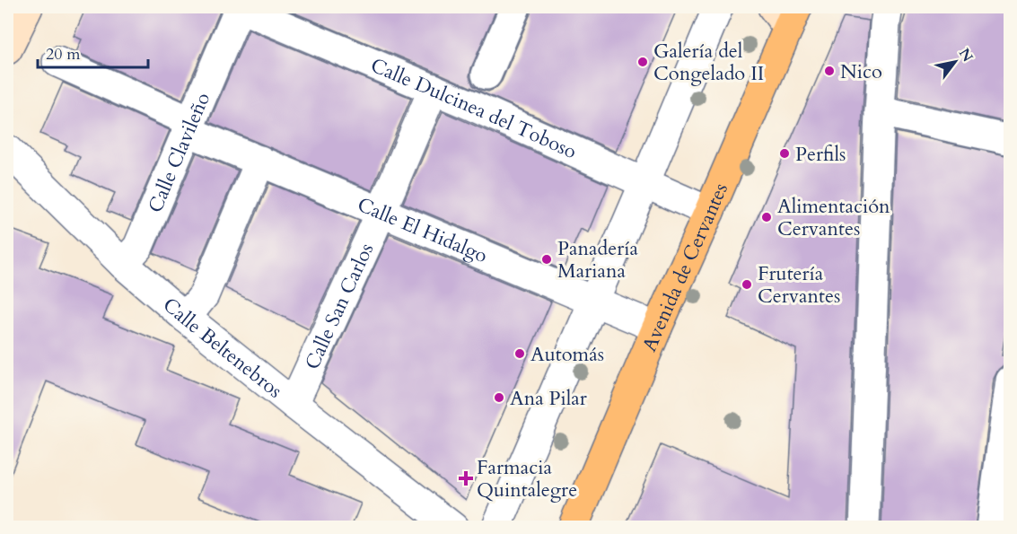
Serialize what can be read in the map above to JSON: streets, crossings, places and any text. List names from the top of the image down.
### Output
{
  "streets": {
    "main road": ["Avenida de Cervantes"],
    "street": [
      "Calle Dulcinea del Toboso",
      "Calle Clavileño",
      "Calle El Hidalgo",
      "Calle San Carlos",
      "Calle Beltenebros"
    ]
  },
  "crossings": [
    ["Calle Dulcinea del Toboso", "Calle Clavileño"],
    ["Calle Dulcinea del Toboso", "Avenida de Cervantes"],
    ["Calle Dulcinea del Toboso", "Calle San Carlos"],
    ["Calle Clavileño", "Calle El Hidalgo"],
    ["Calle Clavileño", "Calle Beltenebros"],
    ["Calle El Hidalgo", "Avenida de Cervantes"],
    ["Calle El Hidalgo", "Calle San Carlos"],
    ["Calle San Carlos", "Calle Beltenebros"]
  ],
  "places": {
    "other": [
      "Galería del Congelado II",
      "Nico",
      "Perfils",
      "Alimentación Cervantes",
      "Panadería Mariana",
      "Frutería Cervantes",
      "Automás",
      "Ana Pilar"
    ],
    "health": ["Farmacia Quintalegre"]
  },
  "scale_bar": "20 m",
  "north": "top right"
}
